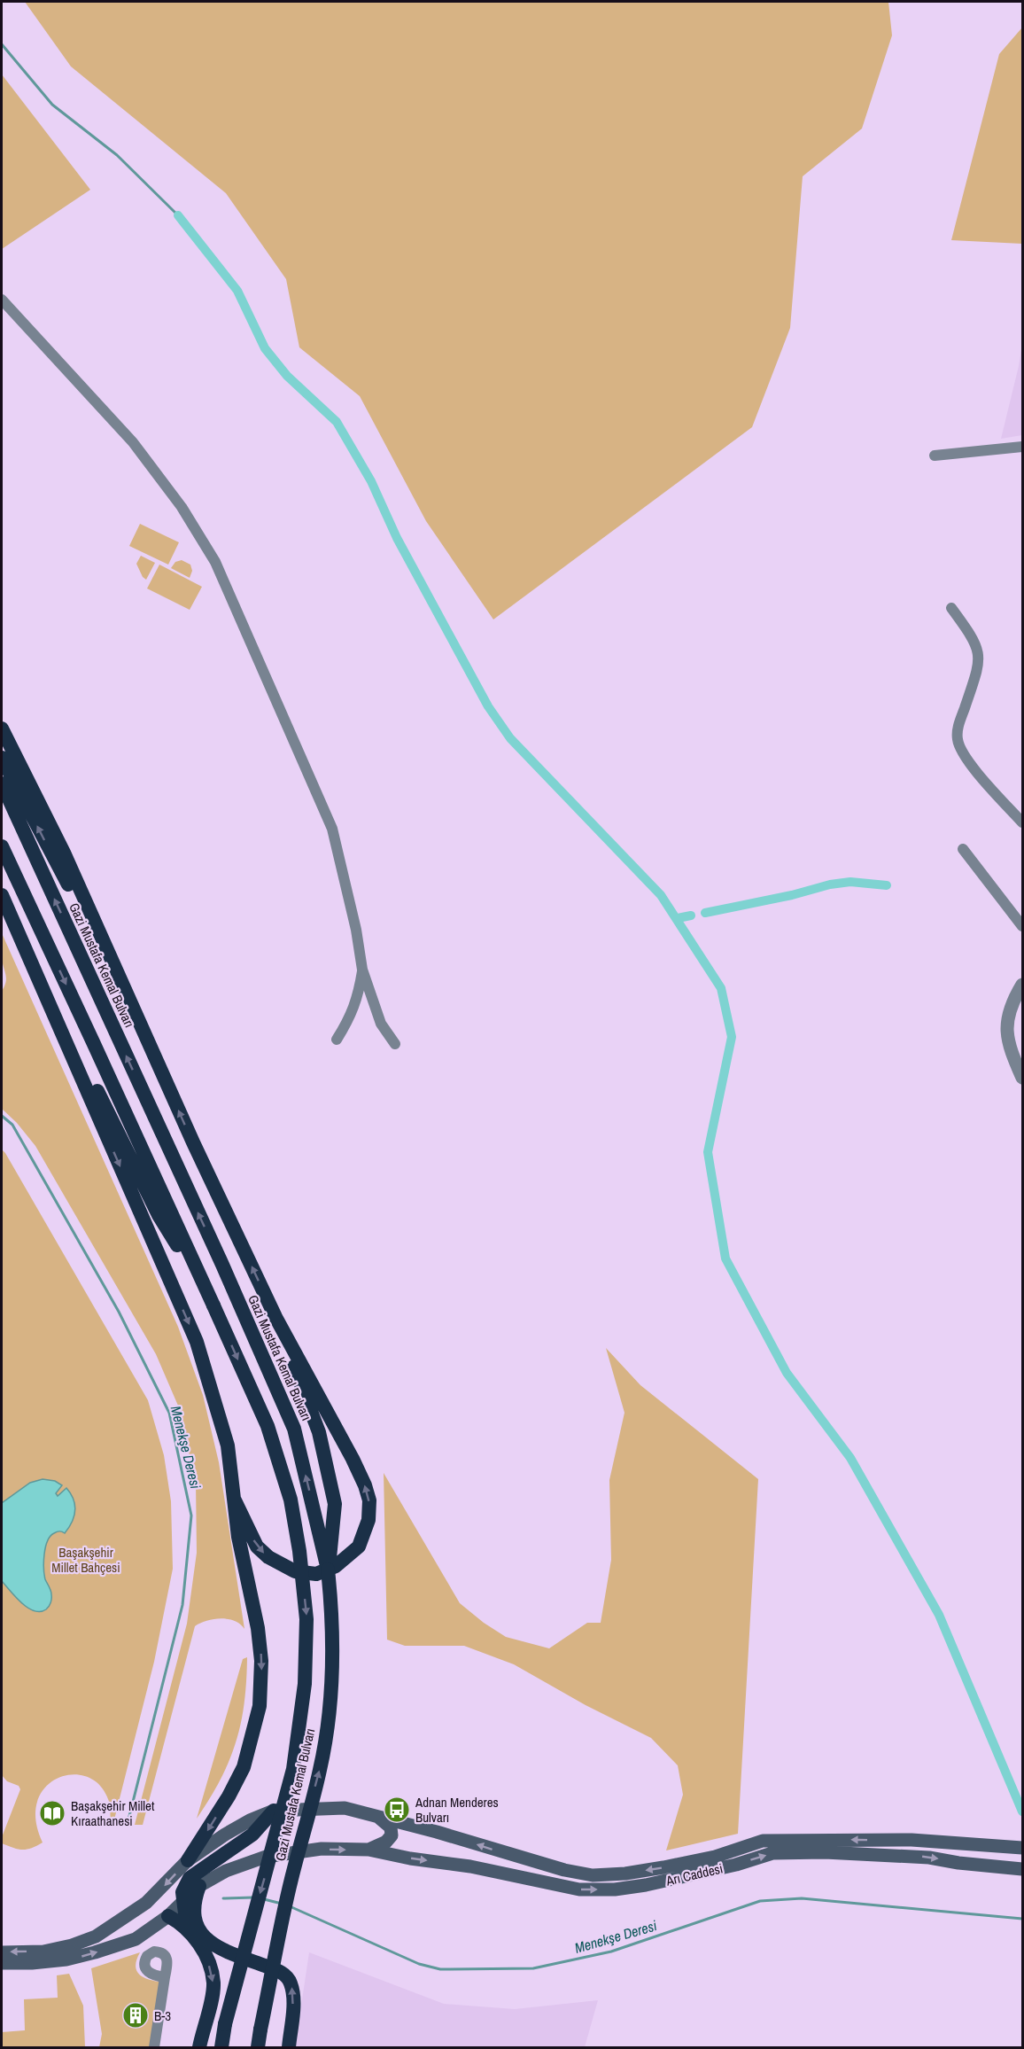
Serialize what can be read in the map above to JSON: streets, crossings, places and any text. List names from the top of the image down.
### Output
{
  "streets": {
    "highway": ["Gazi Mustafa Kemal Bulvarı"],
    "main road": ["Arı Caddesi"]
  },
  "water": ["Menekşe Deresi"],
  "parks": ["Başakşehir Millet Bahçesi"],
  "places": {
    "bus stop": ["Adnan Menderes Bulvarı"],
    "library": ["Başakşehir Millet Kıraathanesi"],
    "building": ["B-3"]
  }
}
